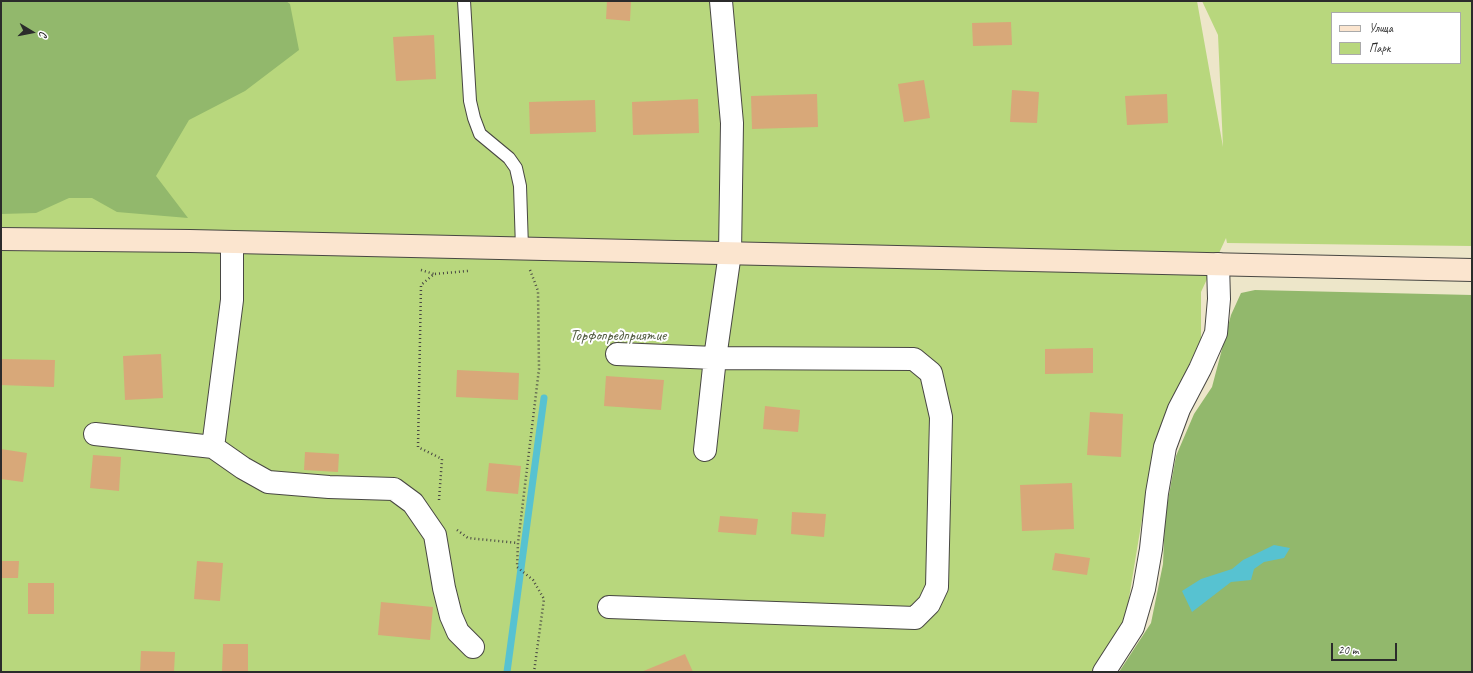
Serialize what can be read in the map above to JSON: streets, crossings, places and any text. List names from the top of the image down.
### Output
{
  "parks": ["Торфопредприятие"],
  "legend": ["Улица", "Парк"],
  "scale_bar": "20 m",
  "north": "right"
}
